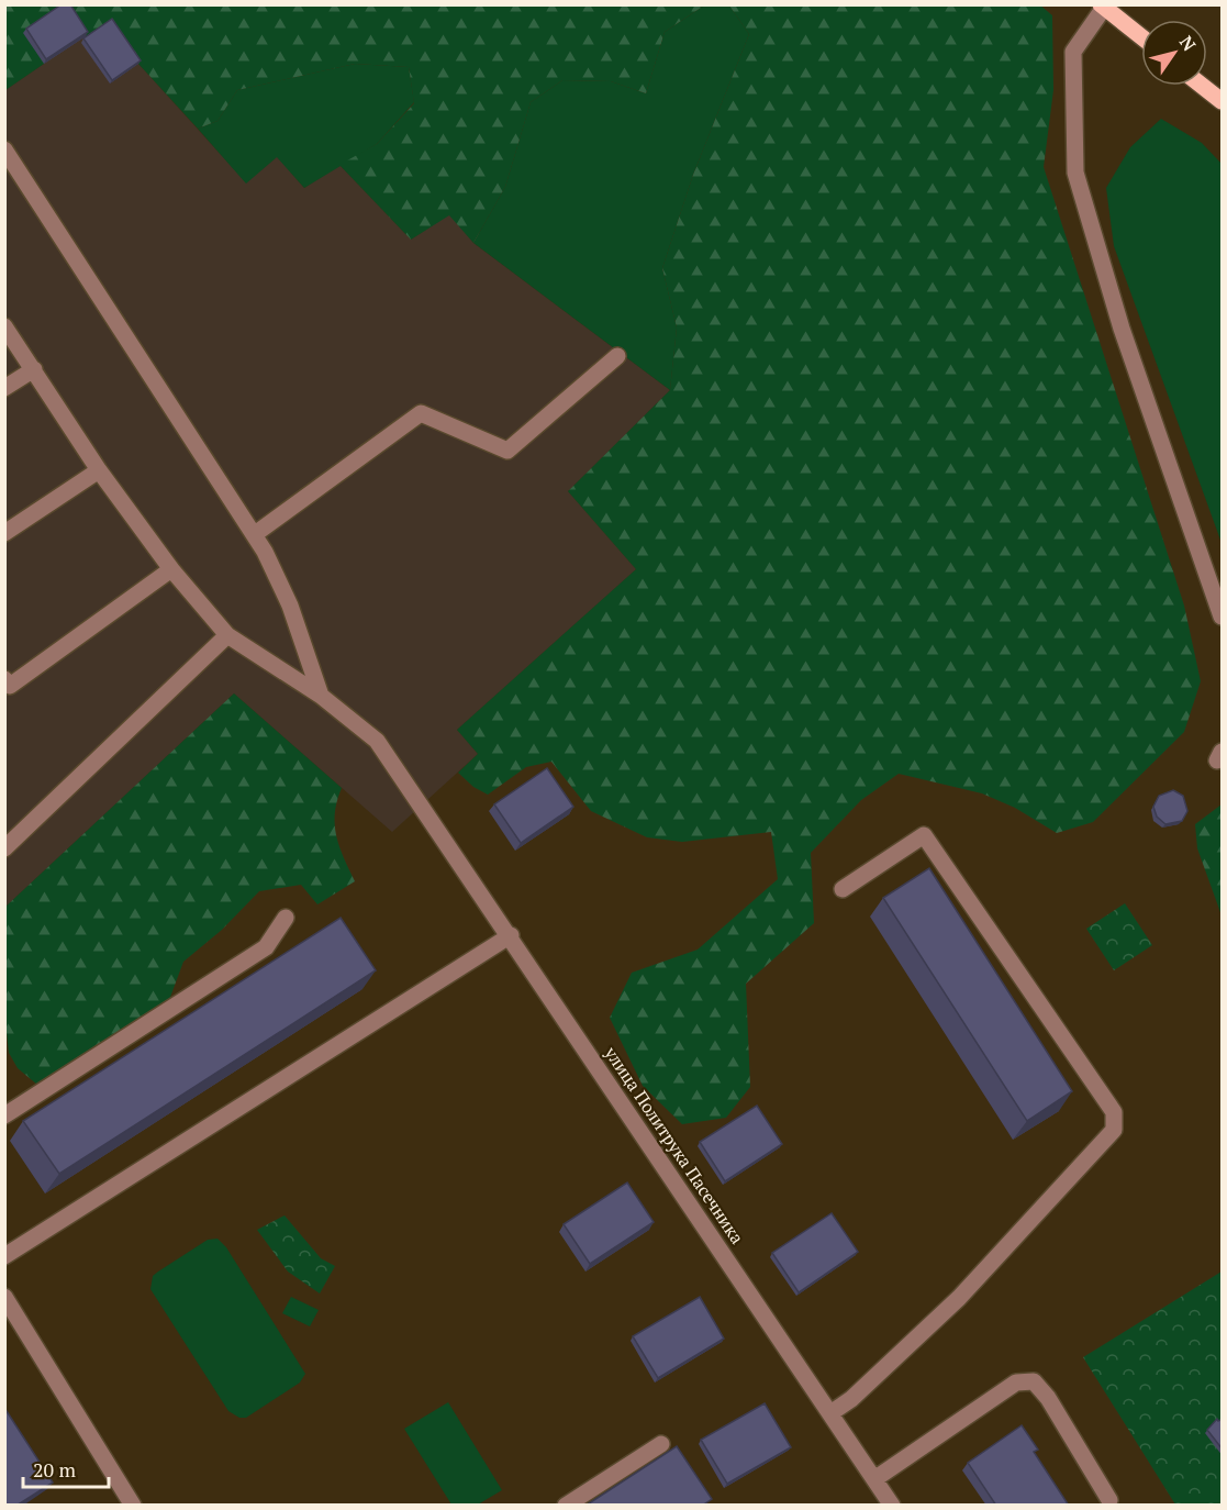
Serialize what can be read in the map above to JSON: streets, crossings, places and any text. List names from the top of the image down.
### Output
{
  "streets": {
    "street": ["улица Политрука Пасечника"]
  },
  "scale_bar": "20 m",
  "north": "top right"
}
